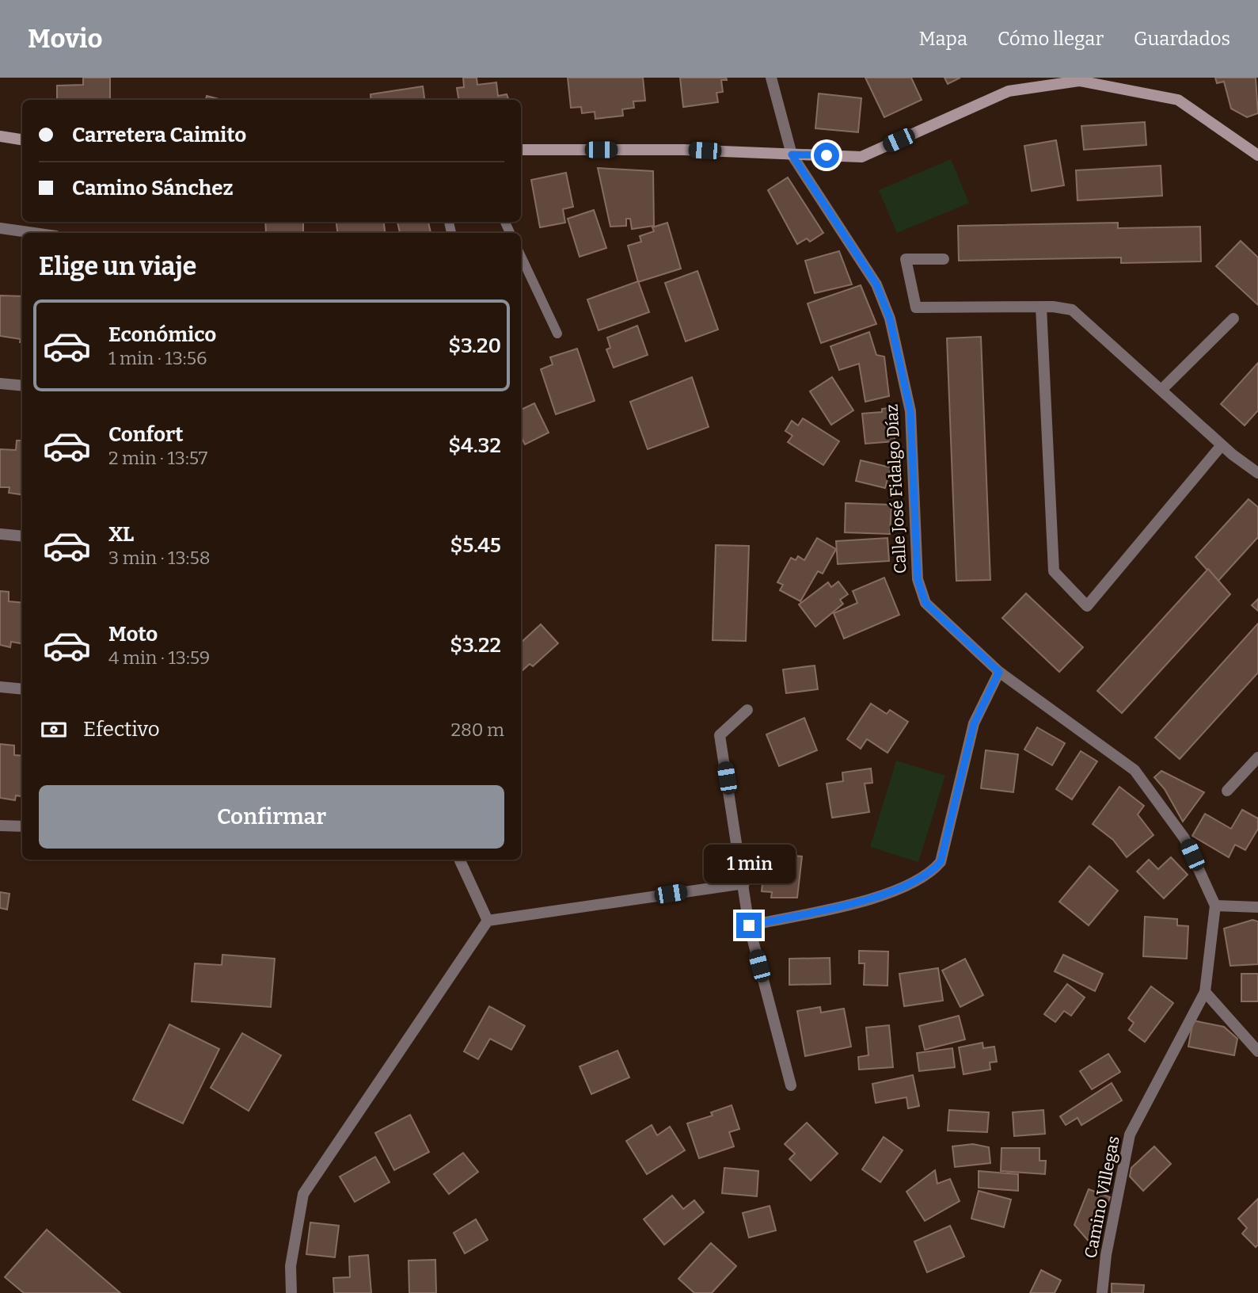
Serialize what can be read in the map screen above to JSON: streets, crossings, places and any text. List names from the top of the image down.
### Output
{
  "streets": {
    "street": ["Calle José Fidalgo Díaz", "Camino Villegas"]
  },
  "page": {
    "header": "Movio",
    "nav": ["Mapa", "Cómo llegar", "Guardados"],
    "banner": ["Carretera Caimito", "Camino Sánchez"],
    "heading": "Elige un viaje",
    "list": [
      {
        "name": "Económico",
        "note": "1 min · 13:56",
        "value": "$3.20"
      },
      {
        "name": "Confort",
        "note": "2 min · 13:57",
        "value": "$4.32"
      },
      {
        "name": "XL",
        "note": "3 min · 13:58",
        "value": "$5.45"
      },
      {
        "name": "Moto",
        "note": "4 min · 13:59",
        "value": "$3.22"
      }
    ],
    "pay": ["Efectivo", "280 m"],
    "buttons": "Confirmar",
    "bubble": "1 min"
  }
}
